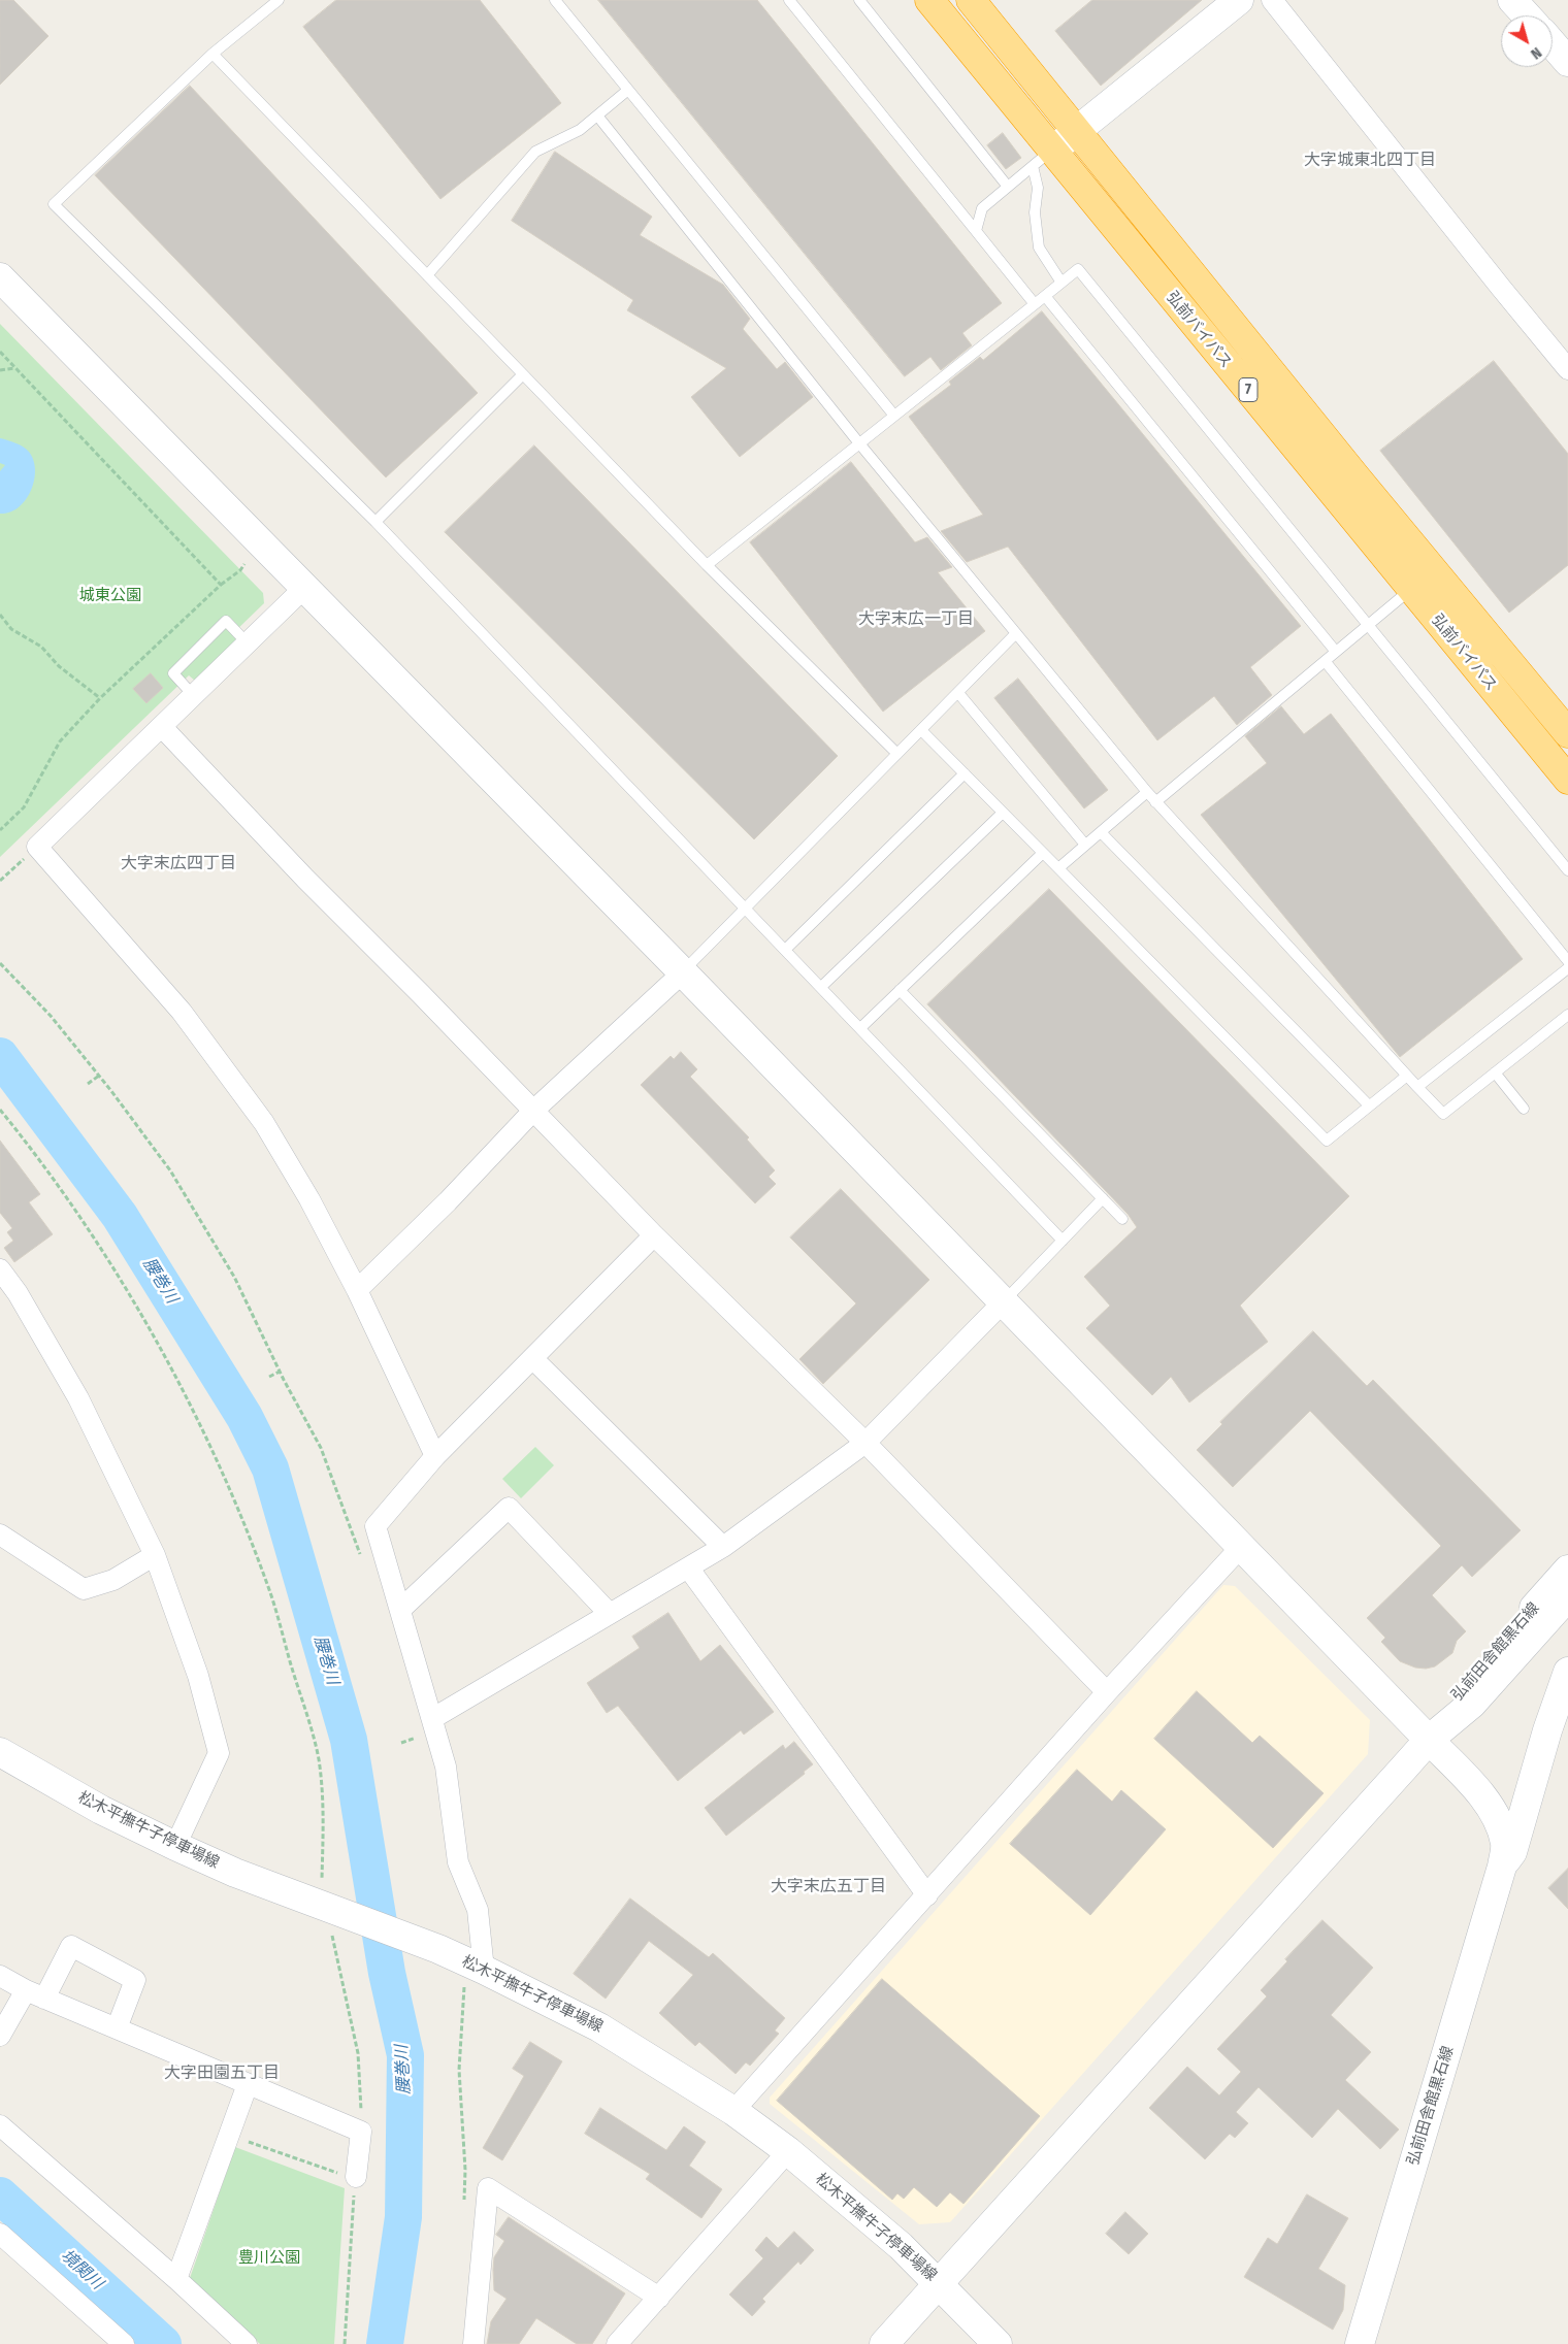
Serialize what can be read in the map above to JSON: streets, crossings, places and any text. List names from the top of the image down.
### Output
{
  "streets": {
    "highway": ["弘前バイパス", "7"],
    "street": ["弘前田舎館黒石線", "松木平撫牛子停車場線"]
  },
  "districts": [
    "大字城東北四丁目",
    "大字末広一丁目",
    "大字末広四丁目",
    "大字末広五丁目",
    "大字田園五丁目"
  ],
  "water": ["腰巻川", "境関川"],
  "parks": ["城東公園", "豊川公園"],
  "north": "bottom right"
}
